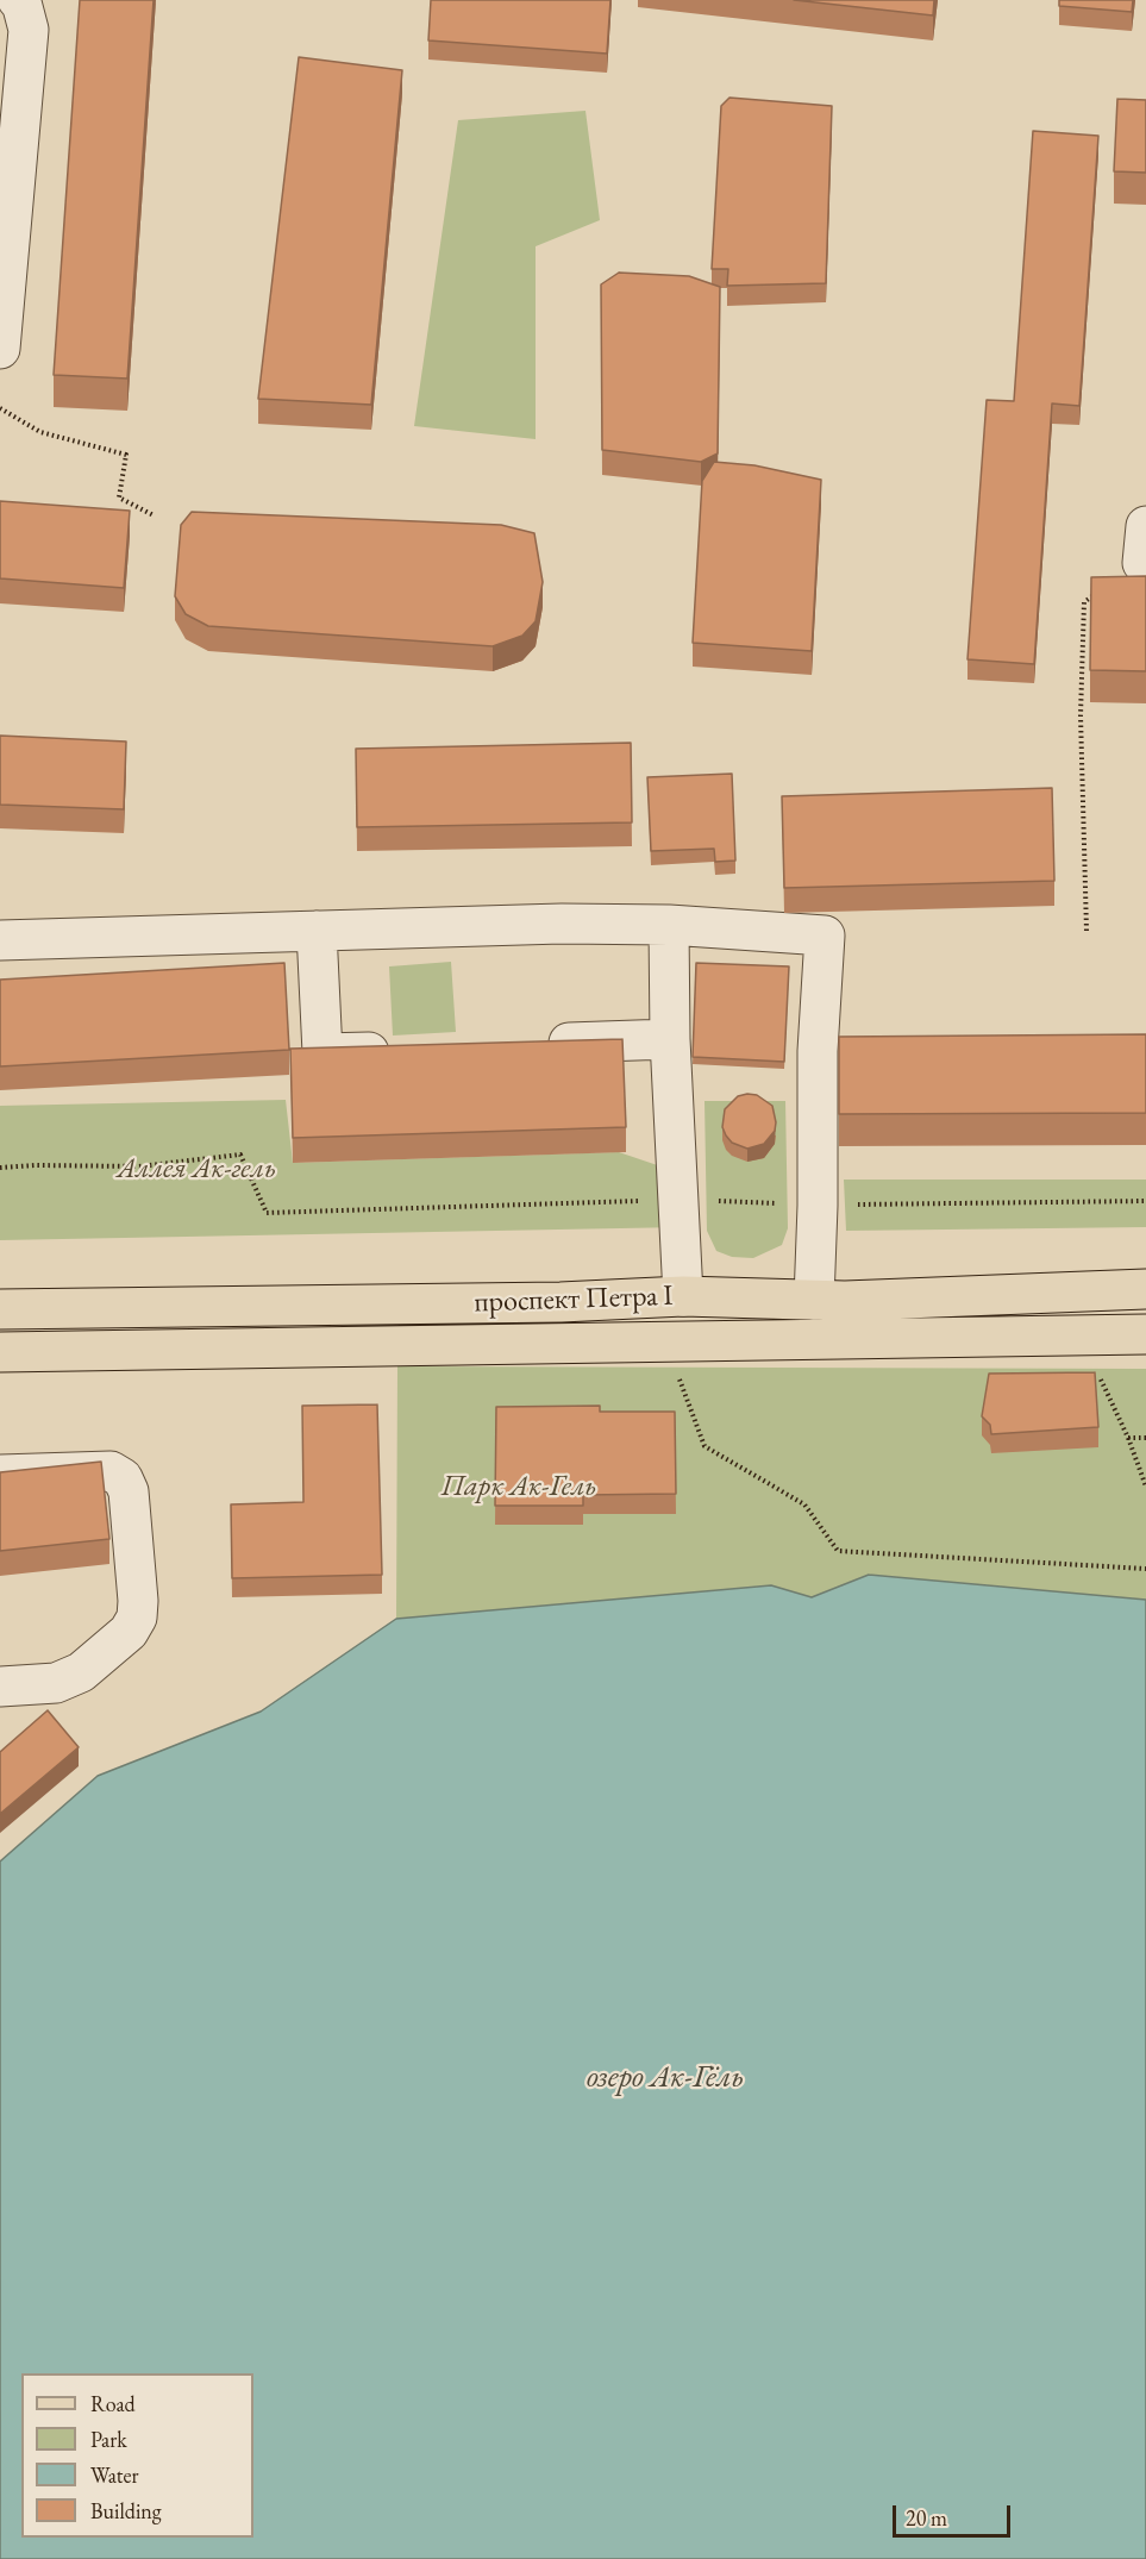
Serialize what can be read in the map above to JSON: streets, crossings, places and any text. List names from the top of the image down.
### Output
{
  "streets": {
    "main road": ["проспект Петра I"]
  },
  "water": ["озеро Ак-Гёль"],
  "parks": ["Аллея Ак-гель", "Парк Ак-Гель"],
  "legend": [
    "Road",
    "Park",
    "Water",
    "Building"
  ],
  "scale_bar": "20 m"
}
